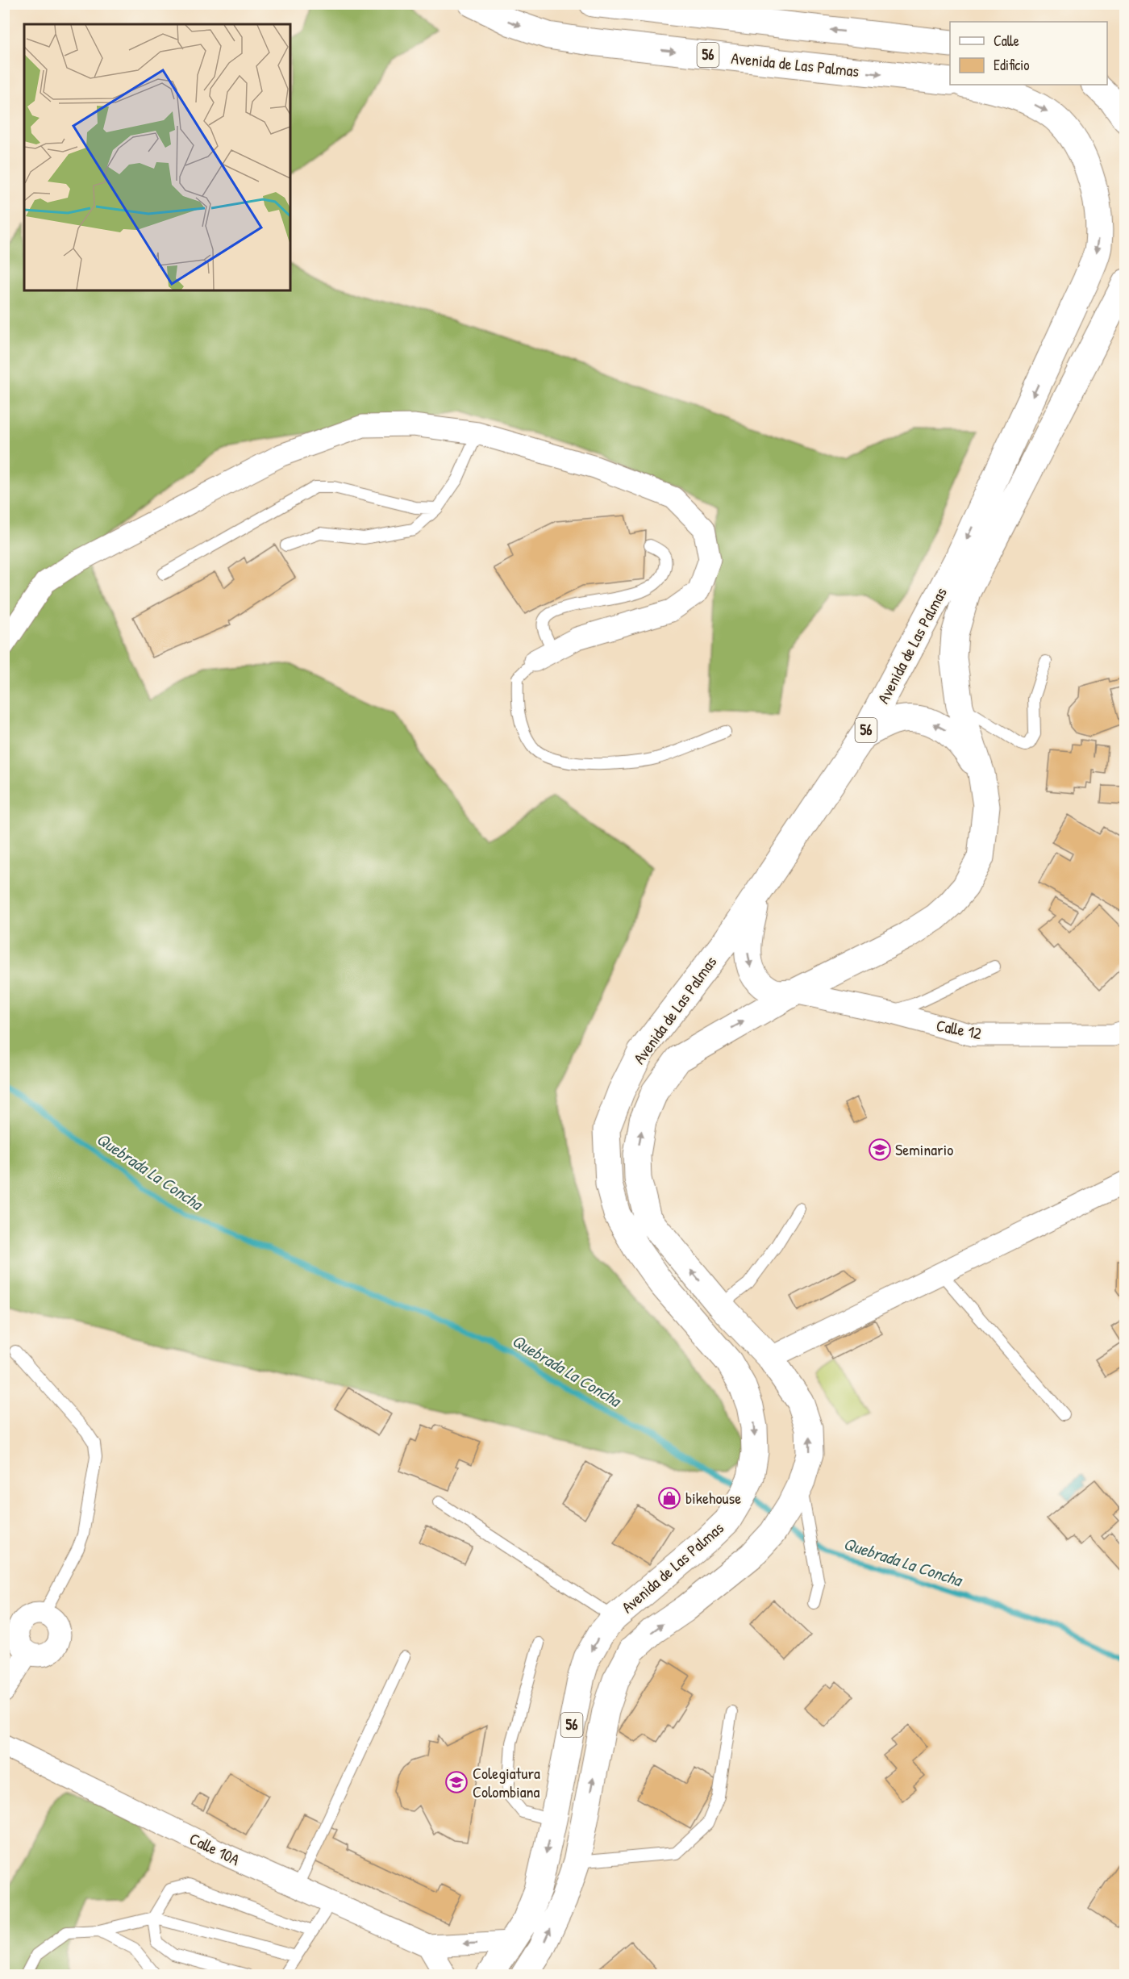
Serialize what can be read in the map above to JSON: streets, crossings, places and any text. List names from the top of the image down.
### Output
{
  "streets": {
    "main road": ["56", "Avenida de Las Palmas"],
    "street": ["Calle 12", "Calle 10A"]
  },
  "crossings": [
    ["Avenida de Las Palmas", "Calle 12"],
    ["Avenida de Las Palmas", "Calle 10A"]
  ],
  "water": ["Quebrada La Concha"],
  "places": {
    "school or university": ["Seminario", "Colegiatura Colombiana"],
    "shop": ["bikehouse"]
  },
  "legend": ["Calle", "Edificio"]
}
